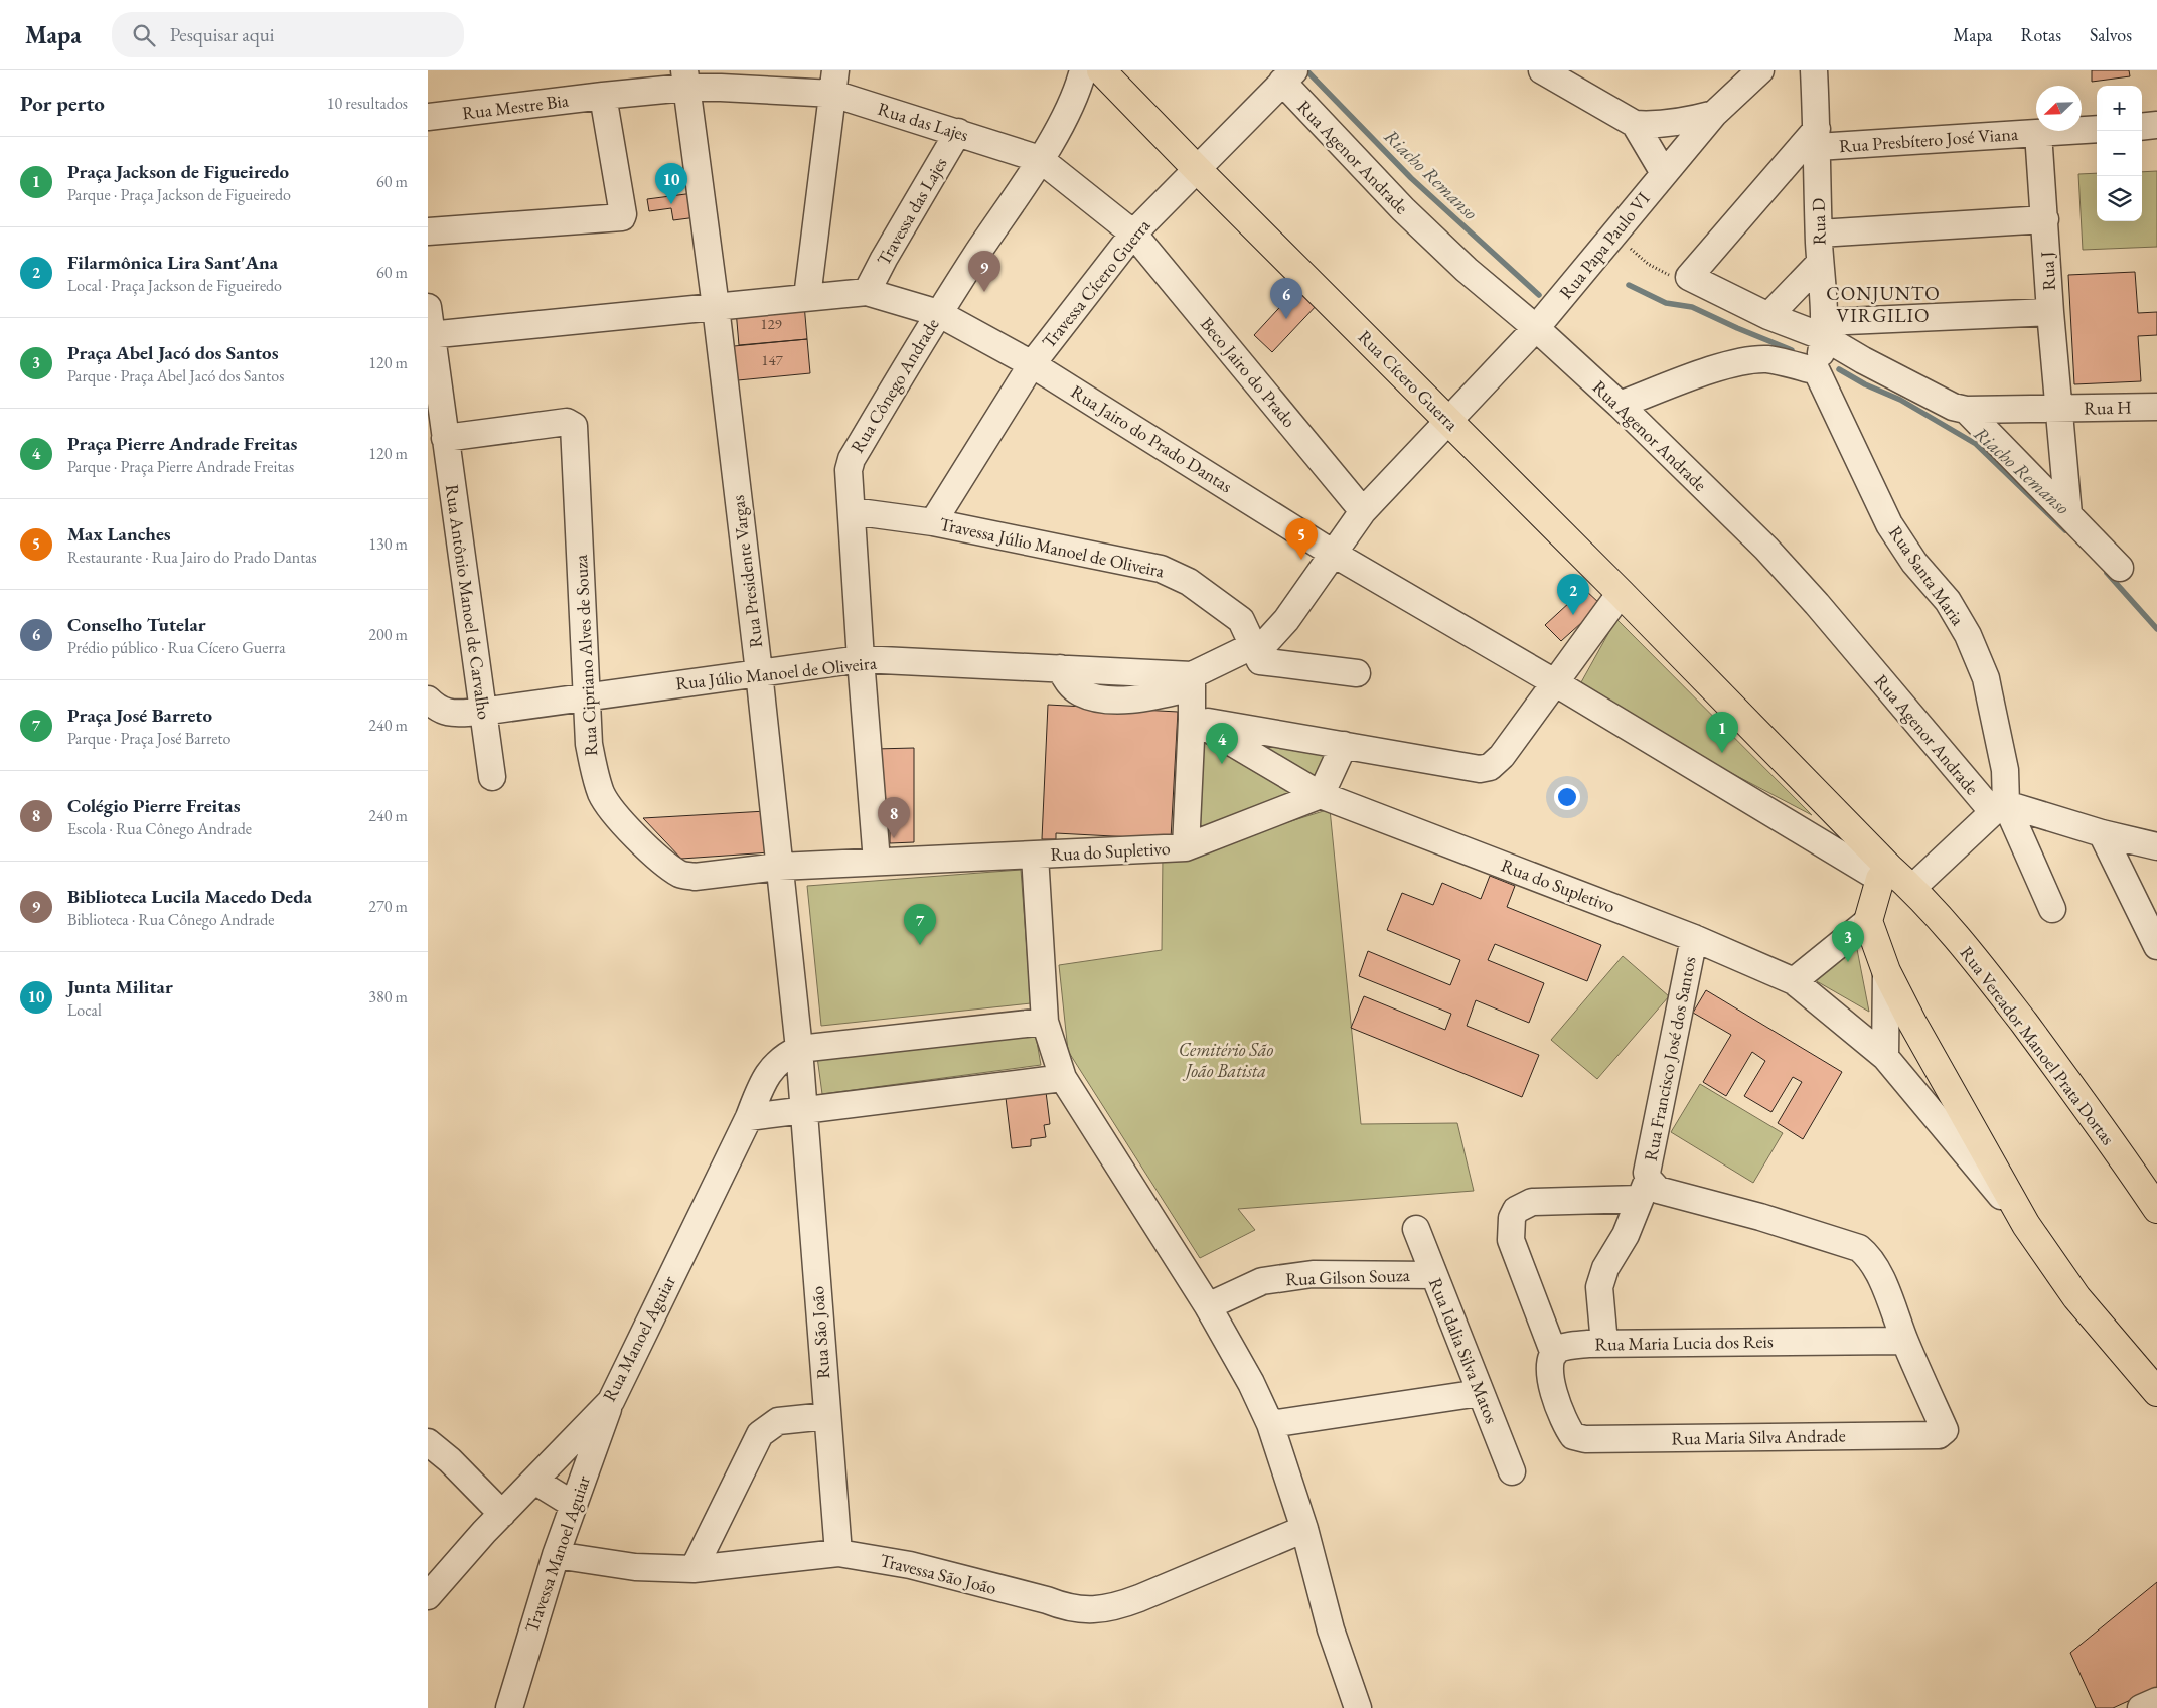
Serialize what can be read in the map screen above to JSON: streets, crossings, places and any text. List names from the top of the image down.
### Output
{
  "streets": {
    "main road": ["Rua Cícero Guerra", "Rua Vereador Manoel Prata Dortas"],
    "street": [
      "Rua Mestre Bia",
      "Rua das Lajes",
      "Rua Presbítero José Viana",
      "Rua Agenor Andrade",
      "Travessa das Lajes",
      "Rua D",
      "Rua Papa Paulo VI",
      "Rua J",
      "Travessa Cícero Guerra",
      "Beco Jairo do Prado",
      "Rua Cônego Andrade",
      "Rua H",
      "Rua Jairo do Prado Dantas",
      "Travessa Júlio Manoel de Oliveira",
      "Rua Presidente Vargas",
      "Rua Santa Maria",
      "Rua Antônio Manoel de Carvalho",
      "Rua Cipriano Alves de Souza",
      "Rua Júlio Manoel de Oliveira",
      "Rua do Supletivo",
      "Rua Francisco José dos Santos",
      "Rua Gilson Souza",
      "Rua São João",
      "Rua Manoel Aguiar",
      "Rua Maria Lucia dos Reis",
      "Rua Idalia Silva Matos",
      "Rua Maria Silva Andrade",
      "Travessa Manoel Aguiar",
      "Travessa São João"
    ]
  },
  "crossings": [
    ["Rua Mestre Bia", "Rua das Lajes"],
    ["Rua Mestre Bia", "Rua Presidente Vargas"],
    ["Rua das Lajes", "Travessa das Lajes"],
    ["Rua das Lajes", "Travessa Cícero Guerra"],
    ["Rua das Lajes", "Beco Jairo do Prado"],
    ["Rua das Lajes", "Rua Cônego Andrade"],
    ["Rua das Lajes", "Rua Presidente Vargas"],
    ["Rua Presbítero José Viana", "Rua D"],
    ["Rua Presbítero José Viana", "Rua J"],
    ["Rua Agenor Andrade", "Rua Papa Paulo VI"],
    ["Rua Agenor Andrade", "Travessa Cícero Guerra"],
    ["Rua Agenor Andrade", "Rua Santa Maria"],
    ["Travessa das Lajes", "Rua Jairo do Prado Dantas"],
    ["Rua D", "Rua Santa Maria"],
    ["Rua Papa Paulo VI", "Beco Jairo do Prado"],
    ["Rua Papa Paulo VI", "Rua Cícero Guerra"],
    ["Rua Papa Paulo VI", "Rua Jairo do Prado Dantas"],
    ["Rua J", "Rua H"],
    ["Travessa Cícero Guerra", "Beco Jairo do Prado"],
    ["Travessa Cícero Guerra", "Rua Cícero Guerra"],
    ["Travessa Cícero Guerra", "Rua Jairo do Prado Dantas"],
    ["Travessa Cícero Guerra", "Travessa Júlio Manoel de Oliveira"],
    ["Rua Cícero Guerra", "Rua Jairo do Prado Dantas"],
    ["Rua Cícero Guerra", "Rua Vereador Manoel Prata Dortas"],
    ["Rua Cônego Andrade", "Rua Jairo do Prado Dantas"],
    ["Rua Cônego Andrade", "Travessa Júlio Manoel de Oliveira"],
    ["Rua Cônego Andrade", "Rua Cipriano Alves de Souza"],
    ["Rua Cônego Andrade", "Rua Júlio Manoel de Oliveira"],
    ["Rua Cônego Andrade", "Rua do Supletivo"],
    ["Rua Jairo do Prado Dantas", "Rua Presidente Vargas"],
    ["Rua Jairo do Prado Dantas", "Rua Antônio Manoel de Carvalho"],
    ["Rua Jairo do Prado Dantas", "Rua Vereador Manoel Prata Dortas"],
    ["Rua Presidente Vargas", "Rua Cipriano Alves de Souza"],
    ["Rua Presidente Vargas", "Rua Júlio Manoel de Oliveira"],
    ["Rua Presidente Vargas", "Rua São João"],
    ["Rua Presidente Vargas", "Rua Manoel Aguiar"],
    ["Rua Antônio Manoel de Carvalho", "Rua Cipriano Alves de Souza"],
    ["Rua Antônio Manoel de Carvalho", "Rua Júlio Manoel de Oliveira"],
    ["Rua Cipriano Alves de Souza", "Rua Júlio Manoel de Oliveira"],
    ["Rua Cipriano Alves de Souza", "Rua do Supletivo"],
    ["Rua do Supletivo", "Rua Francisco José dos Santos"],
    ["Rua Francisco José dos Santos", "Rua Maria Lucia dos Reis"],
    ["Rua Gilson Souza", "Rua Idalia Silva Matos"],
    ["Rua São João", "Rua Manoel Aguiar"],
    ["Rua São João", "Travessa São João"],
    ["Rua Manoel Aguiar", "Travessa Manoel Aguiar"],
    ["Rua Maria Lucia dos Reis", "Rua Maria Silva Andrade"],
    ["Travessa Manoel Aguiar", "Travessa São João"]
  ],
  "districts": ["CONJUNTO VIRGILIO"],
  "water": ["Riacho Remanso"],
  "parks": ["Cemitério São João Batista"],
  "house_numbers": ["129", "147"],
  "north": "bottom left",
  "page": {
    "header": "Mapa",
    "search": "Pesquisar aqui",
    "nav": ["Mapa", "Rotas", "Salvos"],
    "heading": ["Por perto", "10 resultados"],
    "map_buttons": ["+", "−"],
    "list": [
      {
        "mark": "1",
        "name": "Praça Jackson de Figueiredo",
        "note": "Parque · Praça Jackson de Figueiredo",
        "value": "60 m"
      },
      {
        "mark": "2",
        "name": "Filarmônica Lira Sant'Ana",
        "note": "Local · Praça Jackson de Figueiredo",
        "value": "60 m"
      },
      {
        "mark": "3",
        "name": "Praça Abel Jacó dos Santos",
        "note": "Parque · Praça Abel Jacó dos Santos",
        "value": "120 m"
      },
      {
        "mark": "4",
        "name": "Praça Pierre Andrade Freitas",
        "note": "Parque · Praça Pierre Andrade Freitas",
        "value": "120 m"
      },
      {
        "mark": "5",
        "name": "Max Lanches",
        "note": "Restaurante · Rua Jairo do Prado Dantas",
        "value": "130 m"
      },
      {
        "mark": "6",
        "name": "Conselho Tutelar",
        "note": "Prédio público · Rua Cícero Guerra",
        "value": "200 m"
      },
      {
        "mark": "7",
        "name": "Praça José Barreto",
        "note": "Parque · Praça José Barreto",
        "value": "240 m"
      },
      {
        "mark": "8",
        "name": "Colégio Pierre Freitas",
        "note": "Escola · Rua Cônego Andrade",
        "value": "240 m"
      },
      {
        "mark": "9",
        "name": "Biblioteca Lucila Macedo Deda",
        "note": "Biblioteca · Rua Cônego Andrade",
        "value": "270 m"
      },
      {
        "mark": "10",
        "name": "Junta Militar",
        "note": "Local",
        "value": "380 m"
      }
    ],
    "pins": [
      "10",
      "9",
      "6",
      "5",
      "2",
      "1",
      "4",
      "8",
      "7",
      "3"
    ]
  }
}
